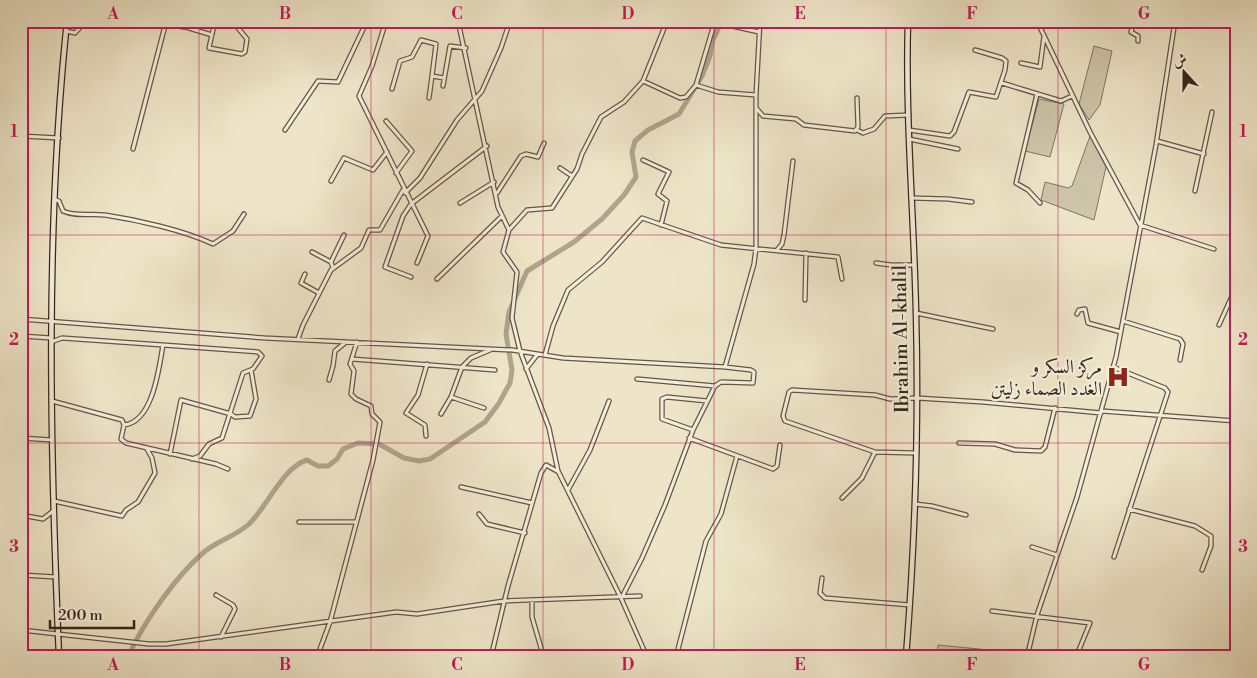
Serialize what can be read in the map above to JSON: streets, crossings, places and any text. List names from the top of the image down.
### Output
{
  "streets": {
    "street": ["Ibrahim Al-khalil"]
  },
  "places": {
    "hospital": ["مركز السكر و الغدد الصماء زليتن"]
  },
  "scale_bar": "200 m",
  "north": "top",
  "grid": {
    "columns": [
      "A",
      "B",
      "C",
      "D",
      "E",
      "F",
      "G"
    ],
    "rows": ["1", "2", "3"]
  }
}
